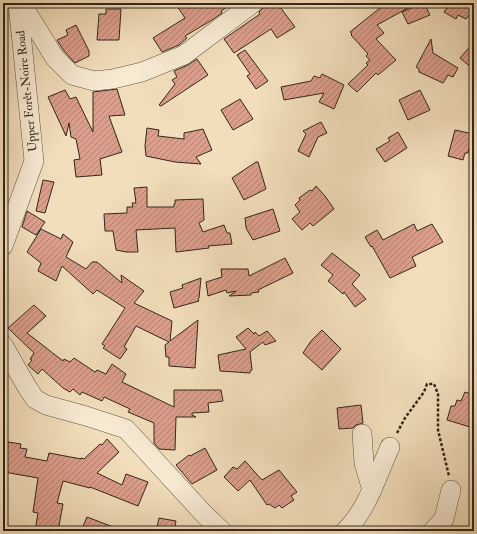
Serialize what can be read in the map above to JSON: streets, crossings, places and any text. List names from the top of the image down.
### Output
{
  "streets": {
    "street": ["Upper Forêt-Noire Road"]
  }
}
